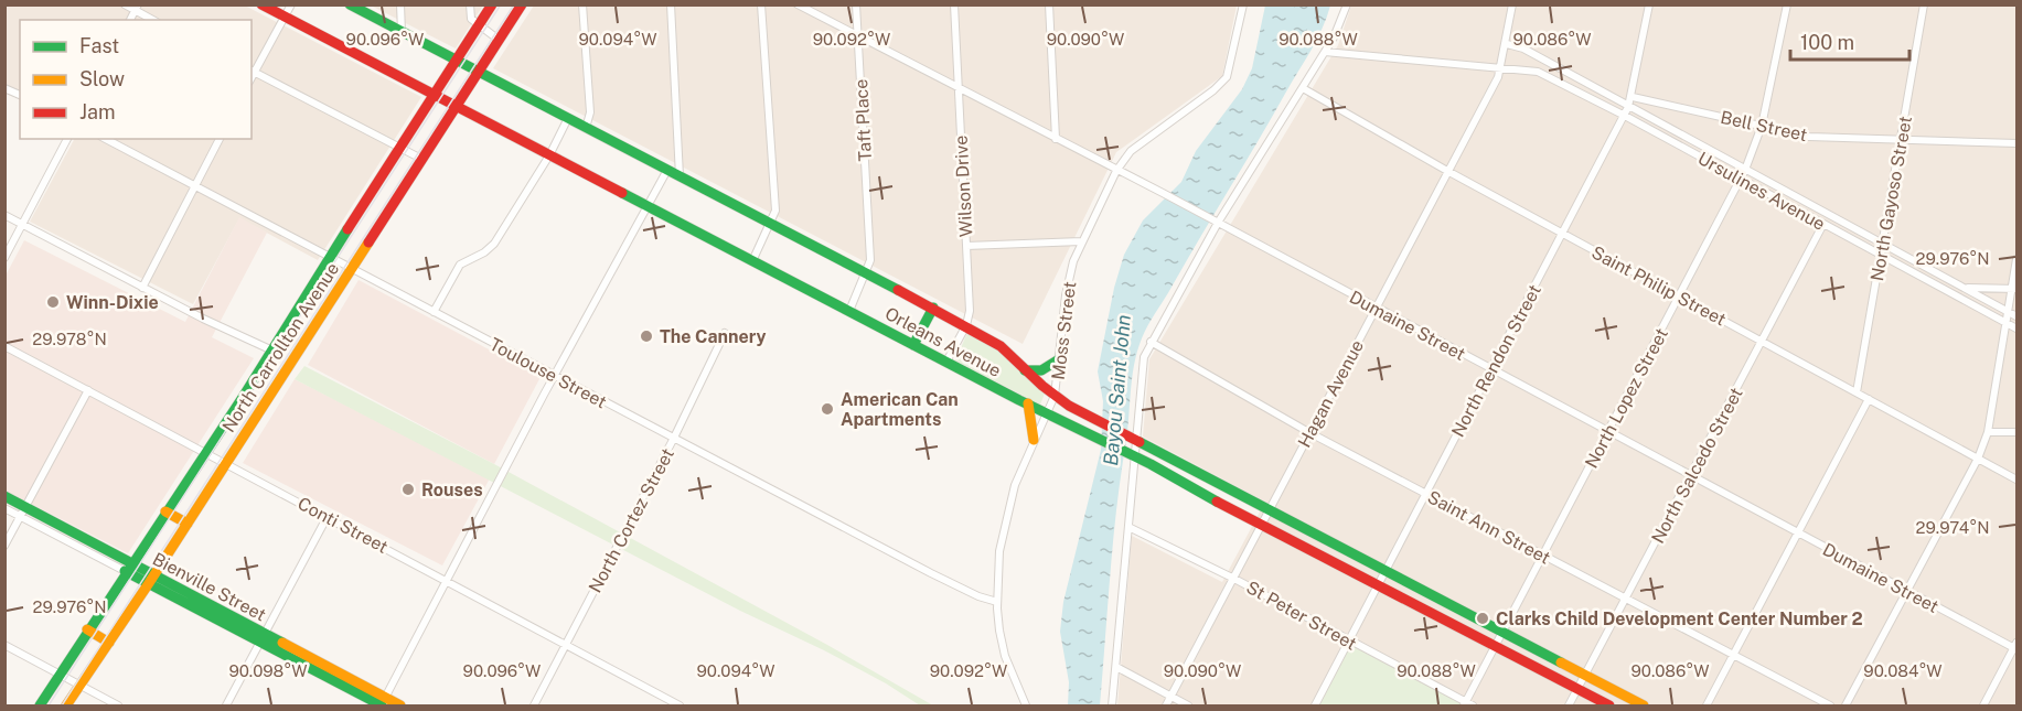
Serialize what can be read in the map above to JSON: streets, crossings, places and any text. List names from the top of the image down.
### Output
{
  "streets": {
    "street": [
      "Taft Place",
      "Bell Street",
      "Wilson Drive",
      "Ursulines Avenue",
      "North Gayoso Street",
      "Saint Philip Street",
      "Dumaine Street",
      "Moss Street",
      "Orleans Avenue",
      "North Carrollton Avenue",
      "North Rendon Street",
      "Toulouse Street",
      "Hagan Avenue",
      "North Lopez Street",
      "North Salcedo Street",
      "North Cortez Street",
      "Conti Street",
      "Saint Ann Street",
      "Bienville Street",
      "St Peter Street"
    ]
  },
  "crossings": [
    ["Taft Place", "Dumaine Street"],
    ["Taft Place", "Orleans Avenue"],
    ["Bell Street", "North Gayoso Street"],
    ["Bell Street", "North Rendon Street"],
    ["Bell Street", "North Lopez Street"],
    ["Wilson Drive", "Dumaine Street"],
    ["Wilson Drive", "Orleans Avenue"],
    ["Ursulines Avenue", "North Gayoso Street"],
    ["Ursulines Avenue", "North Rendon Street"],
    ["Ursulines Avenue", "Hagan Avenue"],
    ["Ursulines Avenue", "North Lopez Street"],
    ["Ursulines Avenue", "North Salcedo Street"],
    ["North Gayoso Street", "Saint Philip Street"],
    ["Saint Philip Street", "North Rendon Street"],
    ["Saint Philip Street", "Hagan Avenue"],
    ["Saint Philip Street", "North Lopez Street"],
    ["Saint Philip Street", "North Salcedo Street"],
    ["Dumaine Street", "Moss Street"],
    ["Dumaine Street", "North Rendon Street"],
    ["Dumaine Street", "Hagan Avenue"],
    ["Dumaine Street", "North Lopez Street"],
    ["Dumaine Street", "North Salcedo Street"],
    ["Moss Street", "Orleans Avenue"],
    ["Moss Street", "Toulouse Street"],
    ["Orleans Avenue", "North Carrollton Avenue"],
    ["Orleans Avenue", "North Rendon Street"],
    ["Orleans Avenue", "Hagan Avenue"],
    ["Orleans Avenue", "North Lopez Street"],
    ["Orleans Avenue", "North Salcedo Street"],
    ["North Carrollton Avenue", "Toulouse Street"],
    ["North Carrollton Avenue", "Conti Street"],
    ["North Carrollton Avenue", "Bienville Street"],
    ["North Rendon Street", "Saint Ann Street"],
    ["North Rendon Street", "St Peter Street"],
    ["Toulouse Street", "North Cortez Street"],
    ["Hagan Avenue", "Saint Ann Street"],
    ["Hagan Avenue", "St Peter Street"],
    ["North Lopez Street", "Saint Ann Street"],
    ["North Lopez Street", "St Peter Street"],
    ["North Salcedo Street", "Saint Ann Street"],
    ["North Cortez Street", "Conti Street"]
  ],
  "water": ["Bayou Saint John"],
  "places": [
    "Winn-Dixie",
    "The Cannery",
    "American Can Apartments",
    "Rouses",
    "Clarks Child Development Center Number 2"
  ],
  "legend": ["Fast", "Slow", "Jam"],
  "scale_bar": "100 m",
  "coordinates": [
    "90.092°W",
    "90.090°W",
    "90.088°W",
    "90.096°W",
    "90.094°W",
    "90.086°W",
    "29.976°N",
    "29.978°N",
    "29.974°N",
    "90.098°W",
    "90.084°W"
  ]
}
